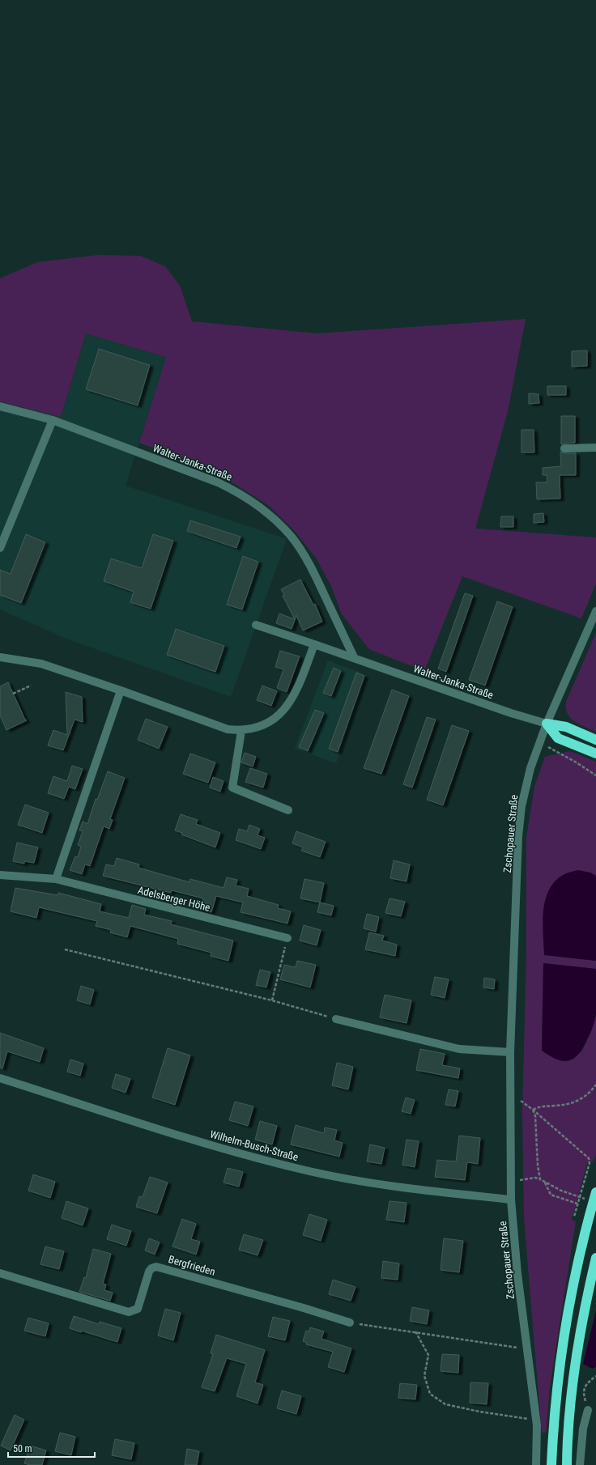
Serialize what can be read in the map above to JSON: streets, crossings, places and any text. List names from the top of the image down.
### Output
{
  "streets": {
    "street": [
      "Walter-Janka-Straße",
      "Zschopauer Straße",
      "Adelsberger Höhe",
      "Wilhelm-Busch-Straße",
      "Bergfrieden"
    ]
  },
  "crossings": [
    ["Walter-Janka-Straße", "Zschopauer Straße"],
    ["Zschopauer Straße", "Wilhelm-Busch-Straße"]
  ],
  "scale_bar": "50 m"
}
